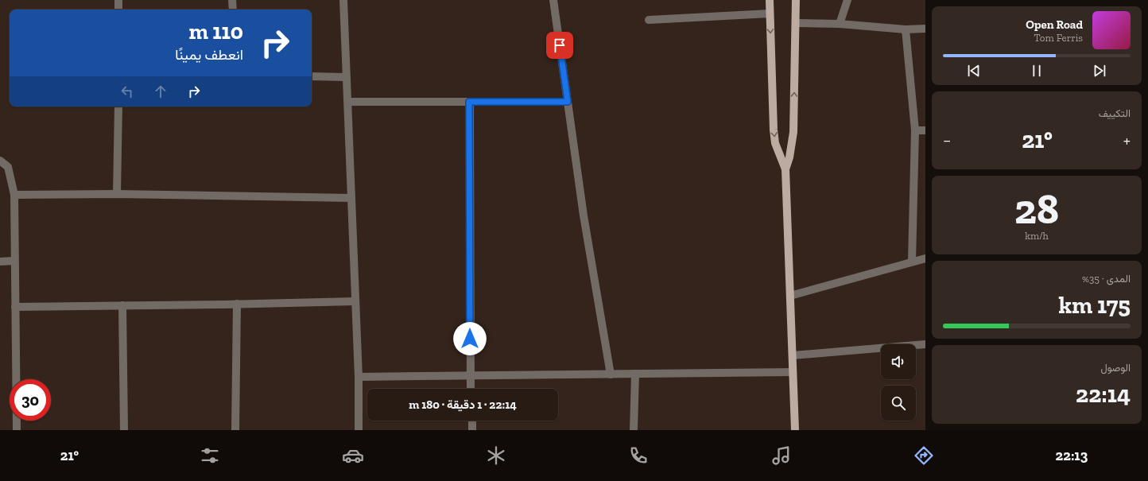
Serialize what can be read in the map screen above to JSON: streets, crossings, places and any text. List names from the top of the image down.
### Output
{
  "page": {
    "turn": ["110 m", "انعطف يمينًا"],
    "song": ["Open Road", "Tom Ferris"],
    "tile": [
      "التكييف",
      ["28", "km/h"],
      ["المدى · 35%", "175 km"],
      ["الوصول", "22:14"]
    ],
    "heat": ["−", "21°", "+"],
    "limit": "30",
    "trip": "22:14 · 1 دقيقة · 180 m",
    "tabs": ["22:13", "21°"]
  }
}
